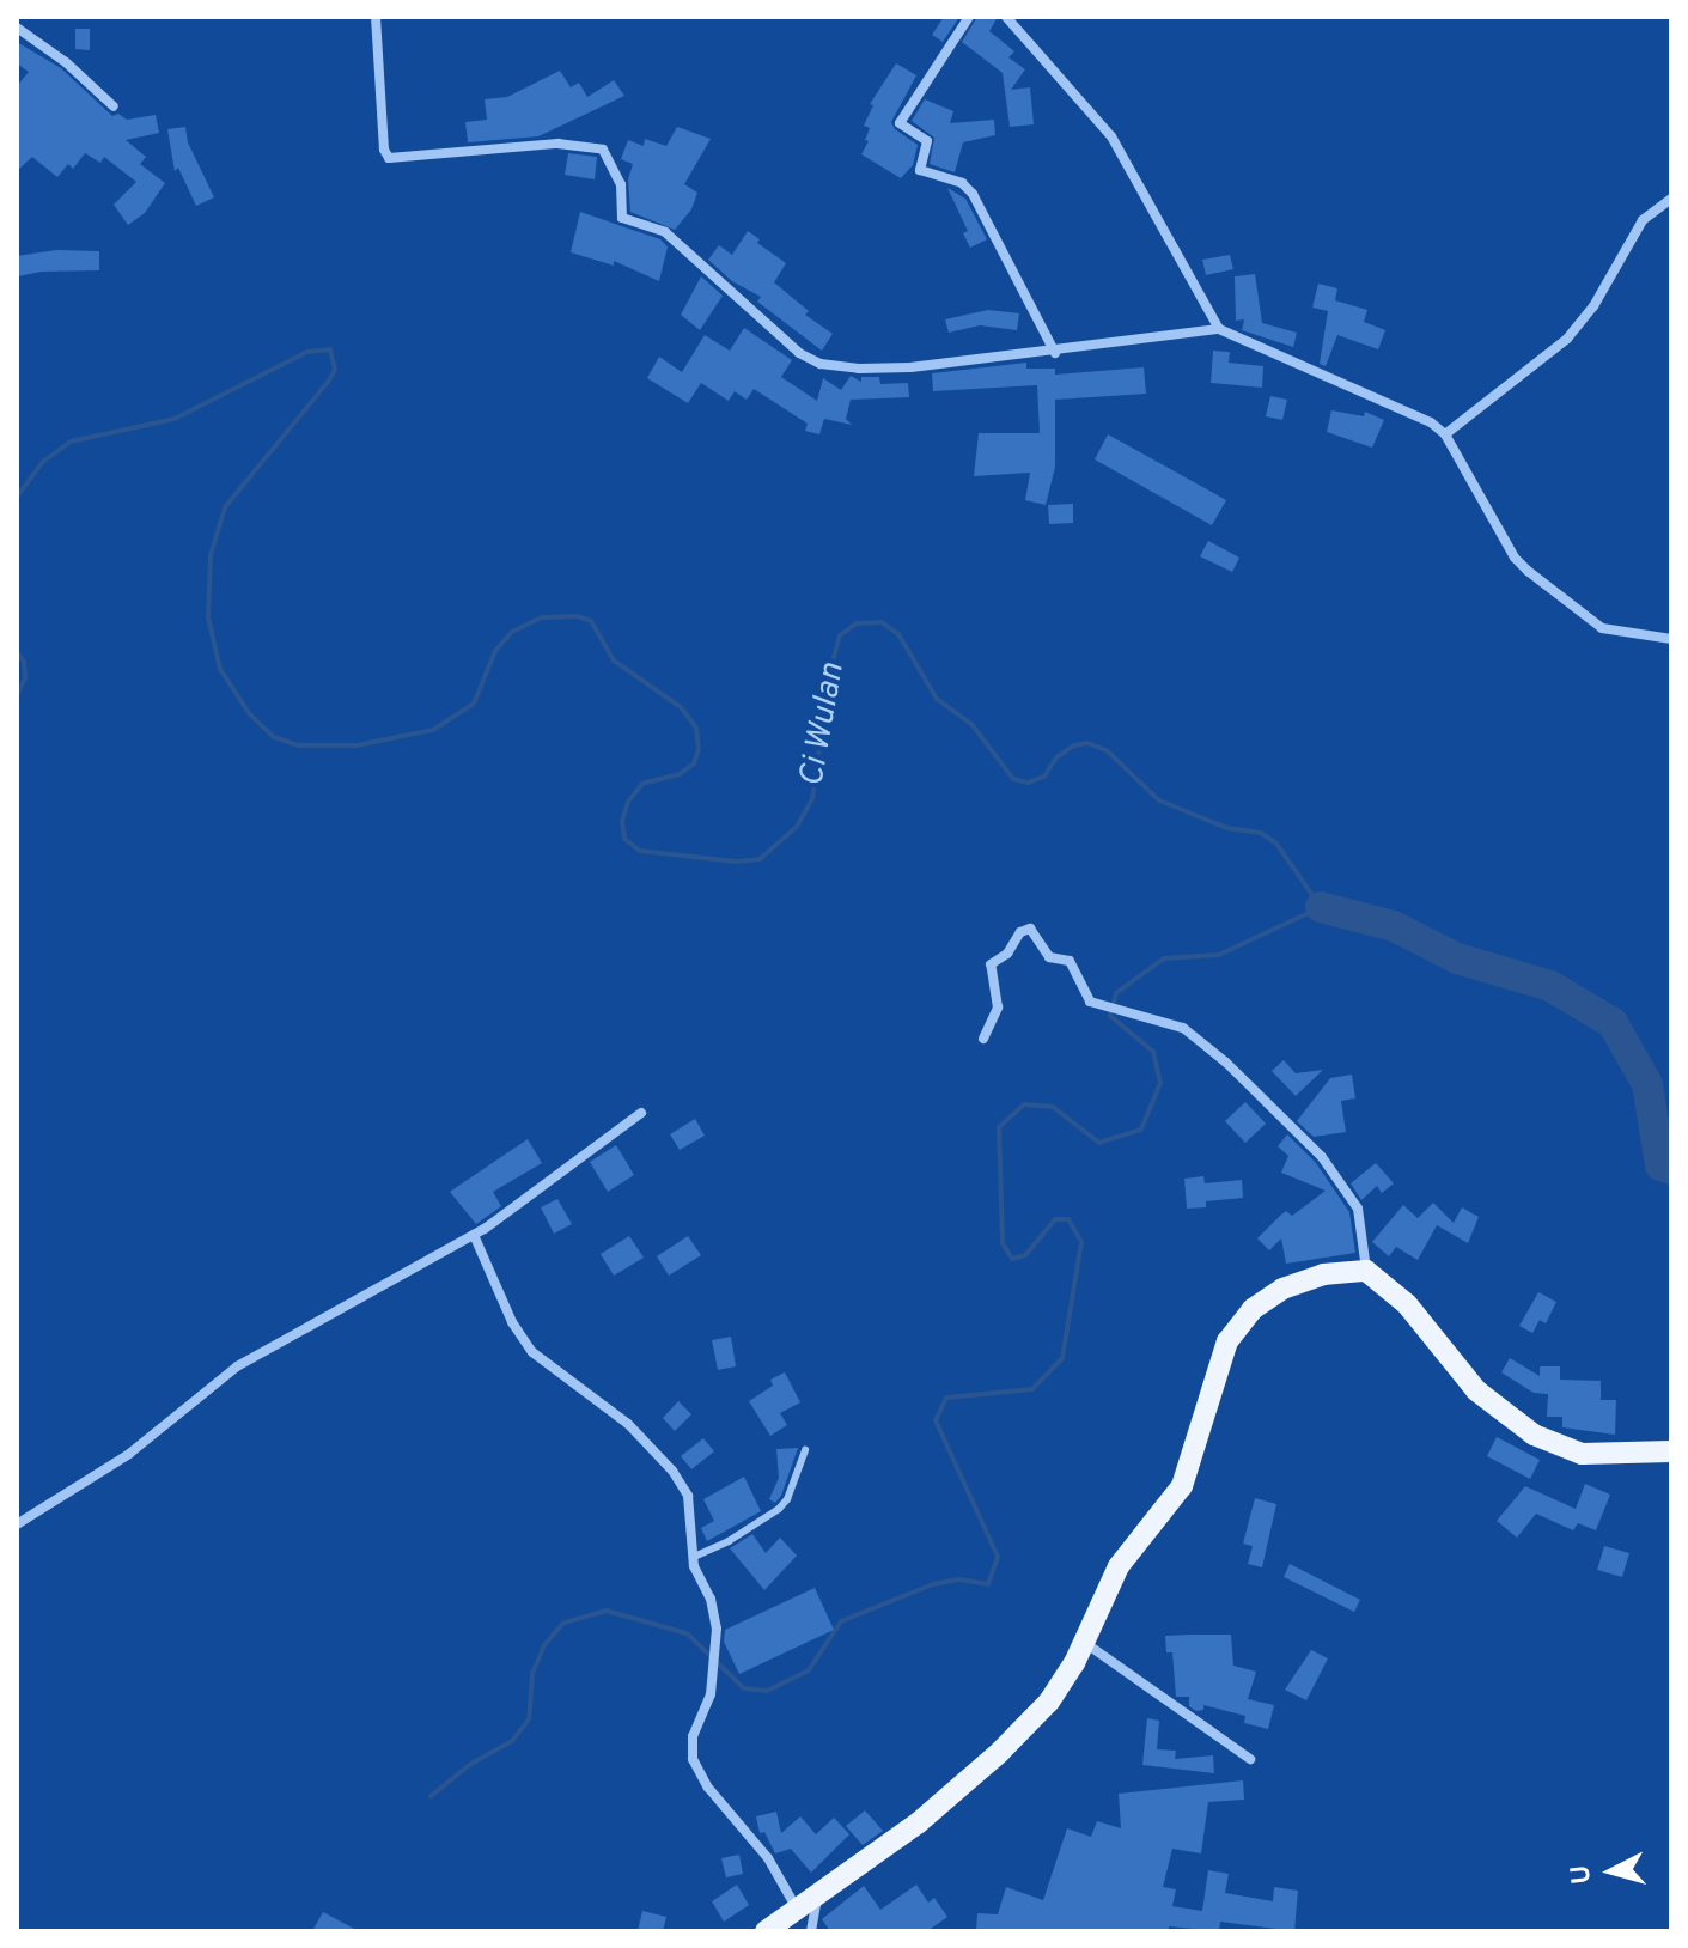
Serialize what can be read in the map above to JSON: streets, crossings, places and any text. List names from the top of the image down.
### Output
{
  "water": ["Ci Wulan"],
  "north": "left"
}
